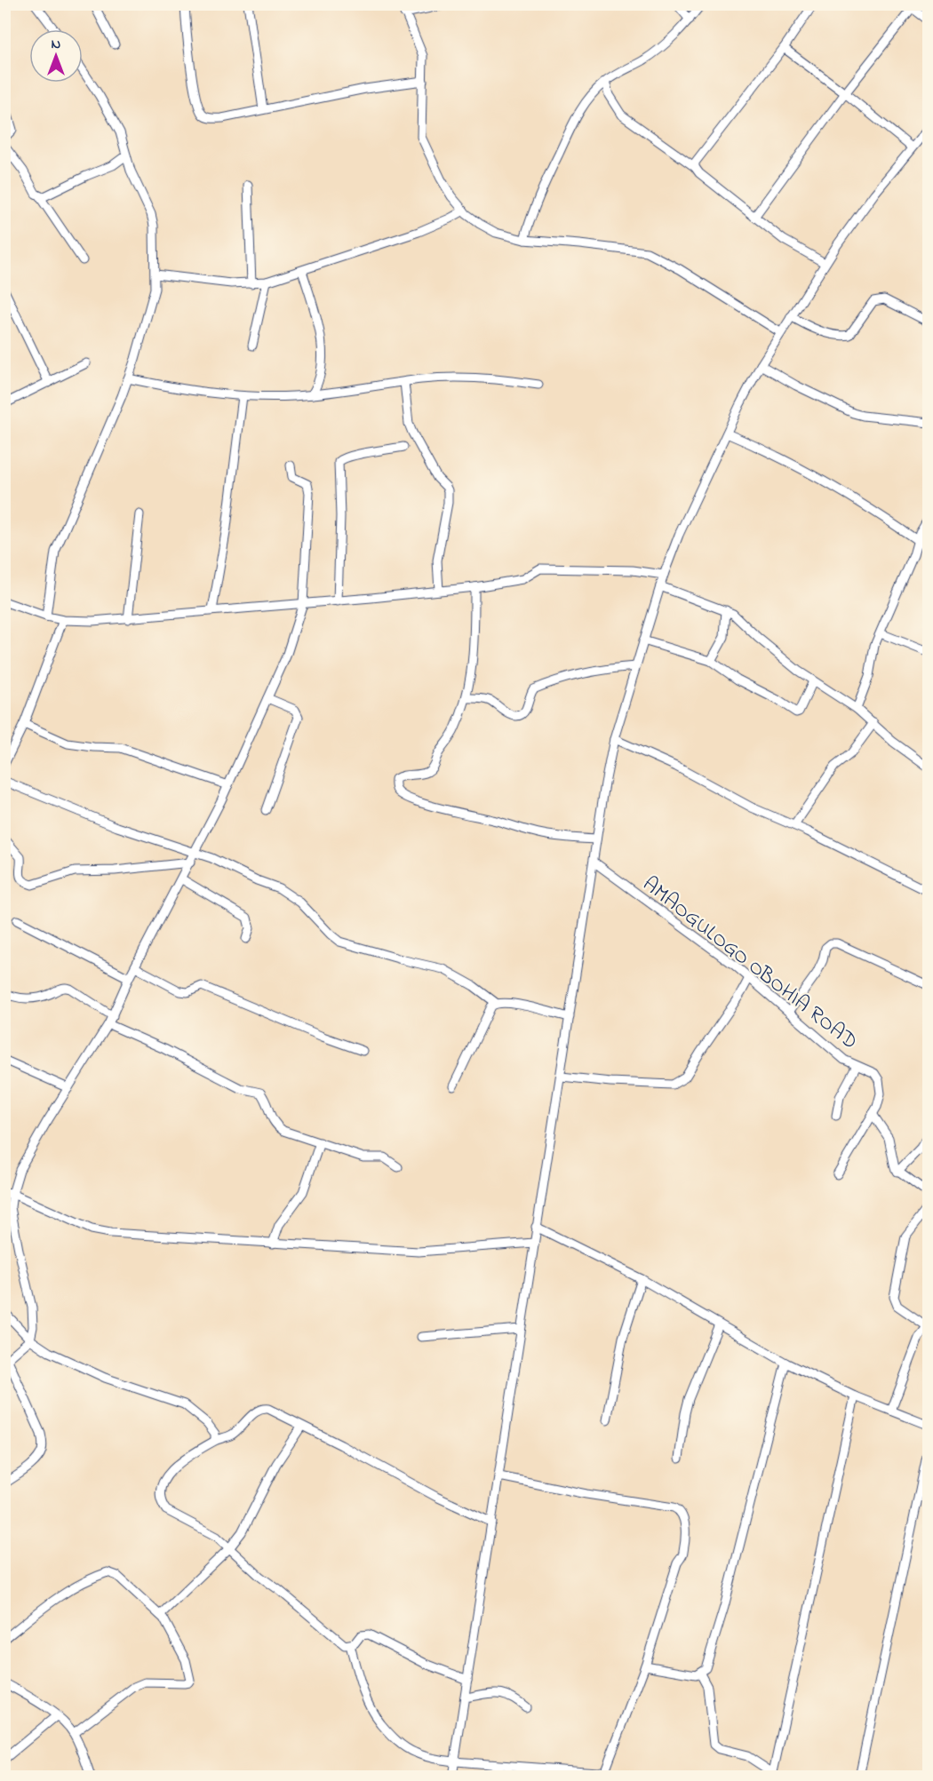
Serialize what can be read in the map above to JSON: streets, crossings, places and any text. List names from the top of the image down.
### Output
{
  "streets": {
    "street": ["AMAOGULOGO OBOHIA ROAD"]
  },
  "north": "top"
}
